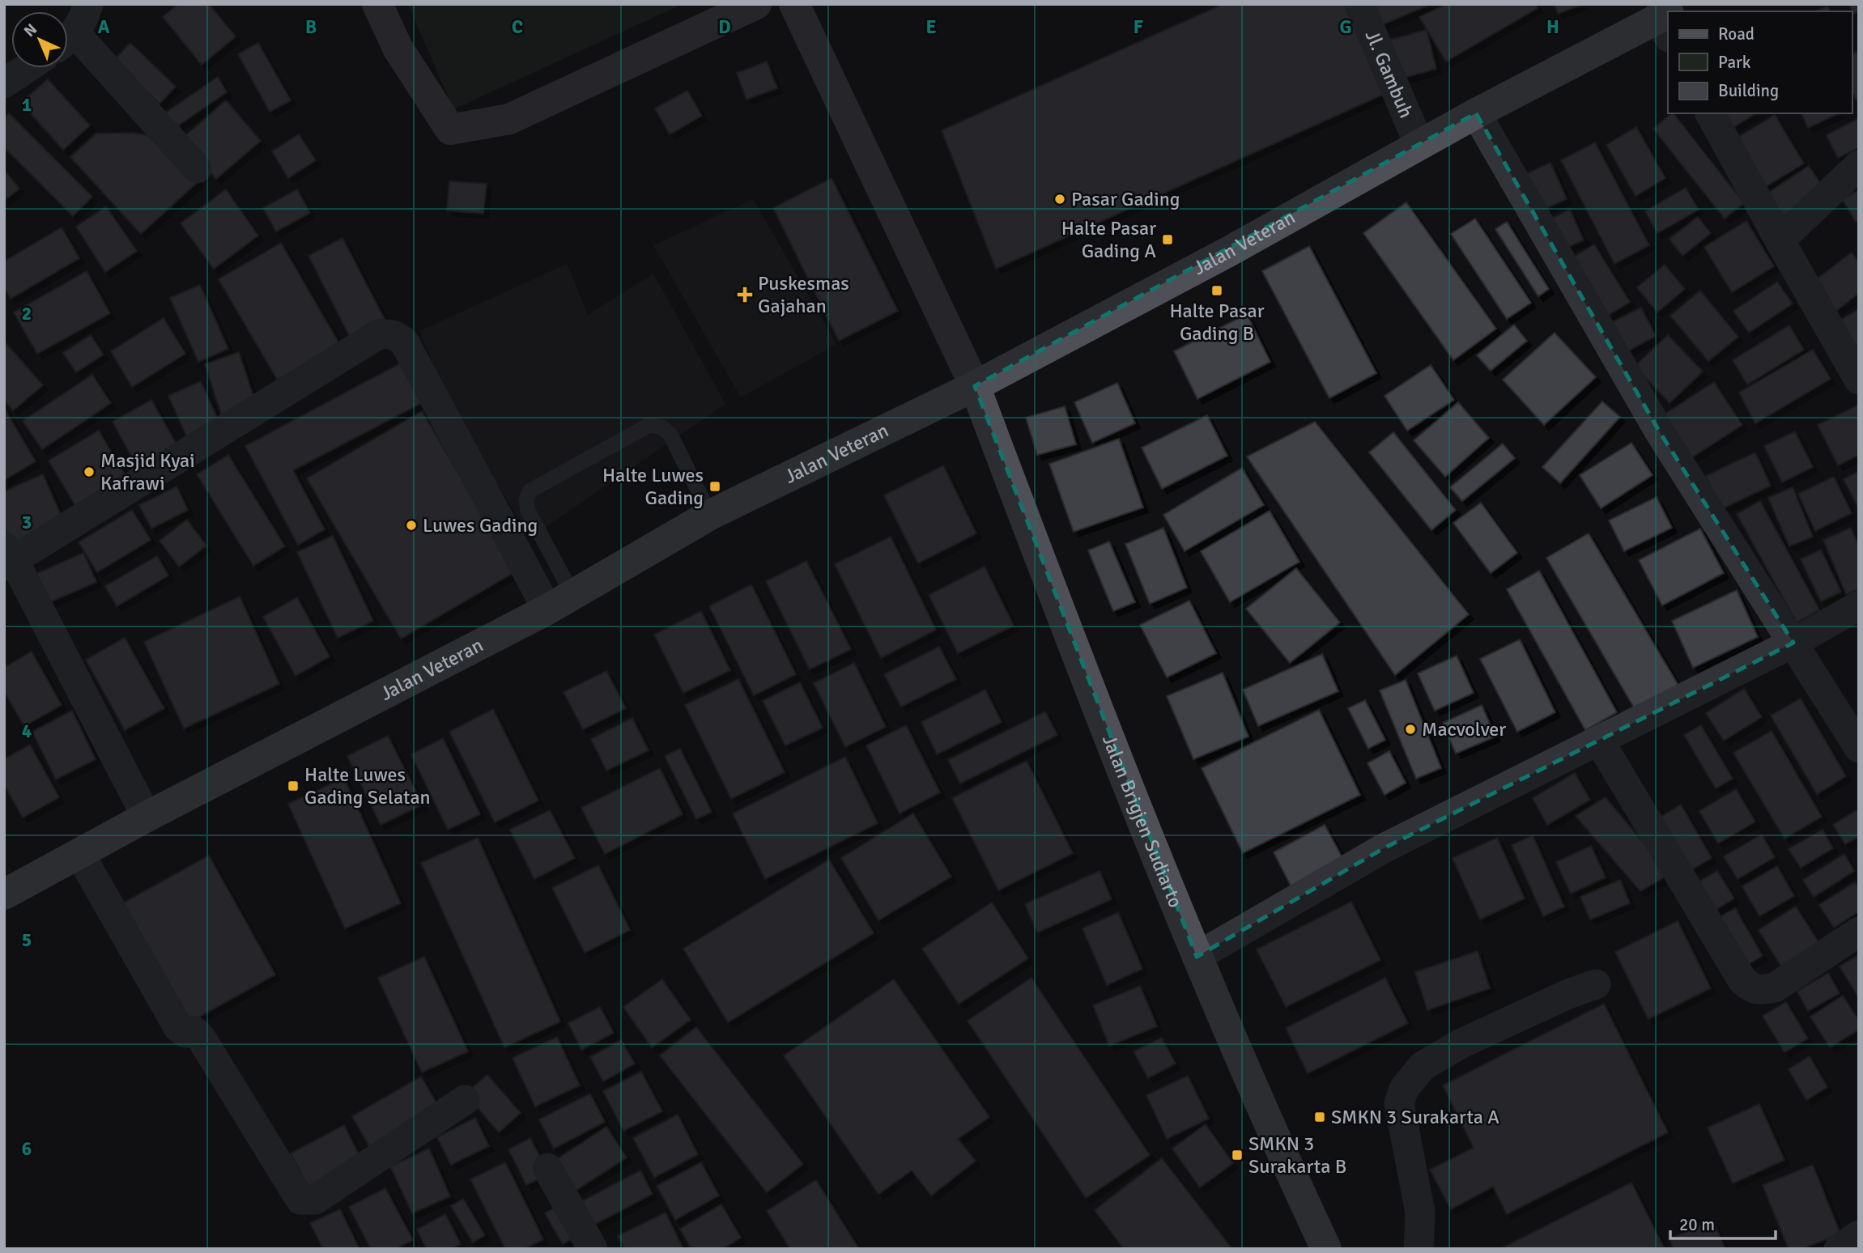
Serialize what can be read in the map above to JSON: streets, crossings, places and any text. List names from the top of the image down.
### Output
{
  "streets": {
    "main road": ["Jalan Veteran", "Jalan Brigjen Sudiarto"],
    "street": ["Jl. Gambuh"]
  },
  "crossings": [
    ["Jl. Gambuh", "Jalan Veteran"],
    ["Jalan Veteran", "Jalan Brigjen Sudiarto"]
  ],
  "places": {
    "other": [
      "Pasar Gading",
      "Masjid Kyai Kafrawi",
      "Luwes Gading",
      "Macvolver"
    ],
    "transit": [
      "Halte Pasar Gading A",
      "Halte Pasar Gading B",
      "Halte Luwes Gading",
      "Halte Luwes Gading Selatan",
      "SMKN 3 Surakarta A",
      "SMKN 3 Surakarta B"
    ],
    "health": ["Puskesmas Gajahan"]
  },
  "legend": ["Road", "Park", "Building"],
  "scale_bar": "20 m",
  "north": "top left",
  "grid": {
    "columns": [
      "A",
      "B",
      "C",
      "D",
      "E",
      "F",
      "G",
      "H"
    ],
    "rows": [
      "1",
      "2",
      "3",
      "4",
      "5",
      "6"
    ]
  }
}
